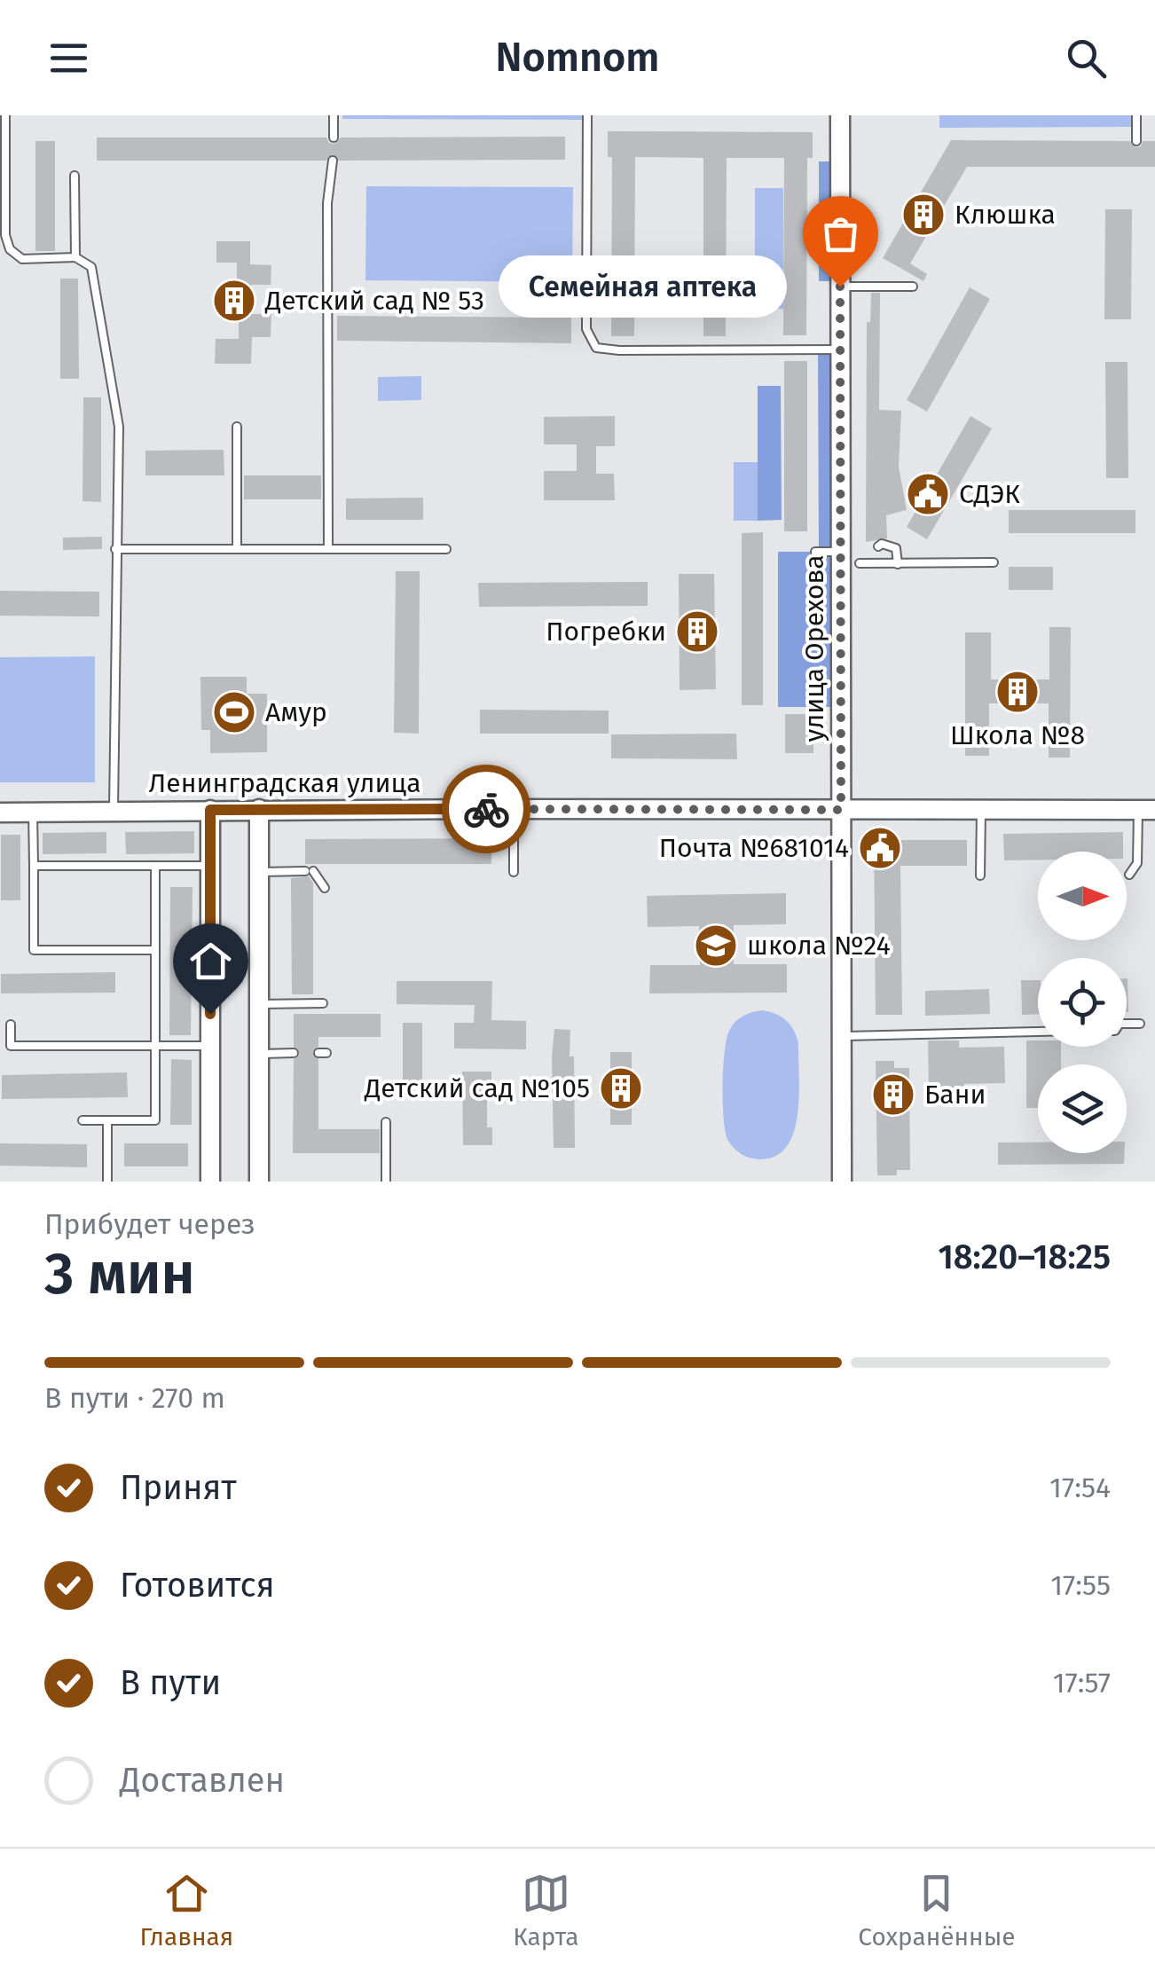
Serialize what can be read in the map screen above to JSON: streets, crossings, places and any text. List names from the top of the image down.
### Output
{
  "streets": {
    "street": ["улица Орехова", "Ленинградская улица"]
  },
  "crossings": [
    ["улица Орехова", "Ленинградская улица"]
  ],
  "places": {
    "building": [
      "Клюшка",
      "Детский сад № 53",
      "Погребки",
      "Школа №8",
      "Детский сад №105",
      "Бани"
    ],
    "other": ["Семейная аптека"],
    "public building": ["СДЭК", "Почта №681014"],
    "sports": ["Амур"],
    "school or university": ["школа №24"]
  },
  "north": "right",
  "page": {
    "header": "Nomnom",
    "bubble": "Семейная аптека",
    "heading": ["3 мин", "Прибудет через", "18:20–18:25"],
    "bar": "В пути · 270 m",
    "list": [
      ["Принят", "17:54"],
      ["Готовится", "17:55"],
      ["В пути", "17:57"],
      "Доставлен"
    ],
    "tabs": ["Главная", "Карта", "Сохранённые"]
  }
}
